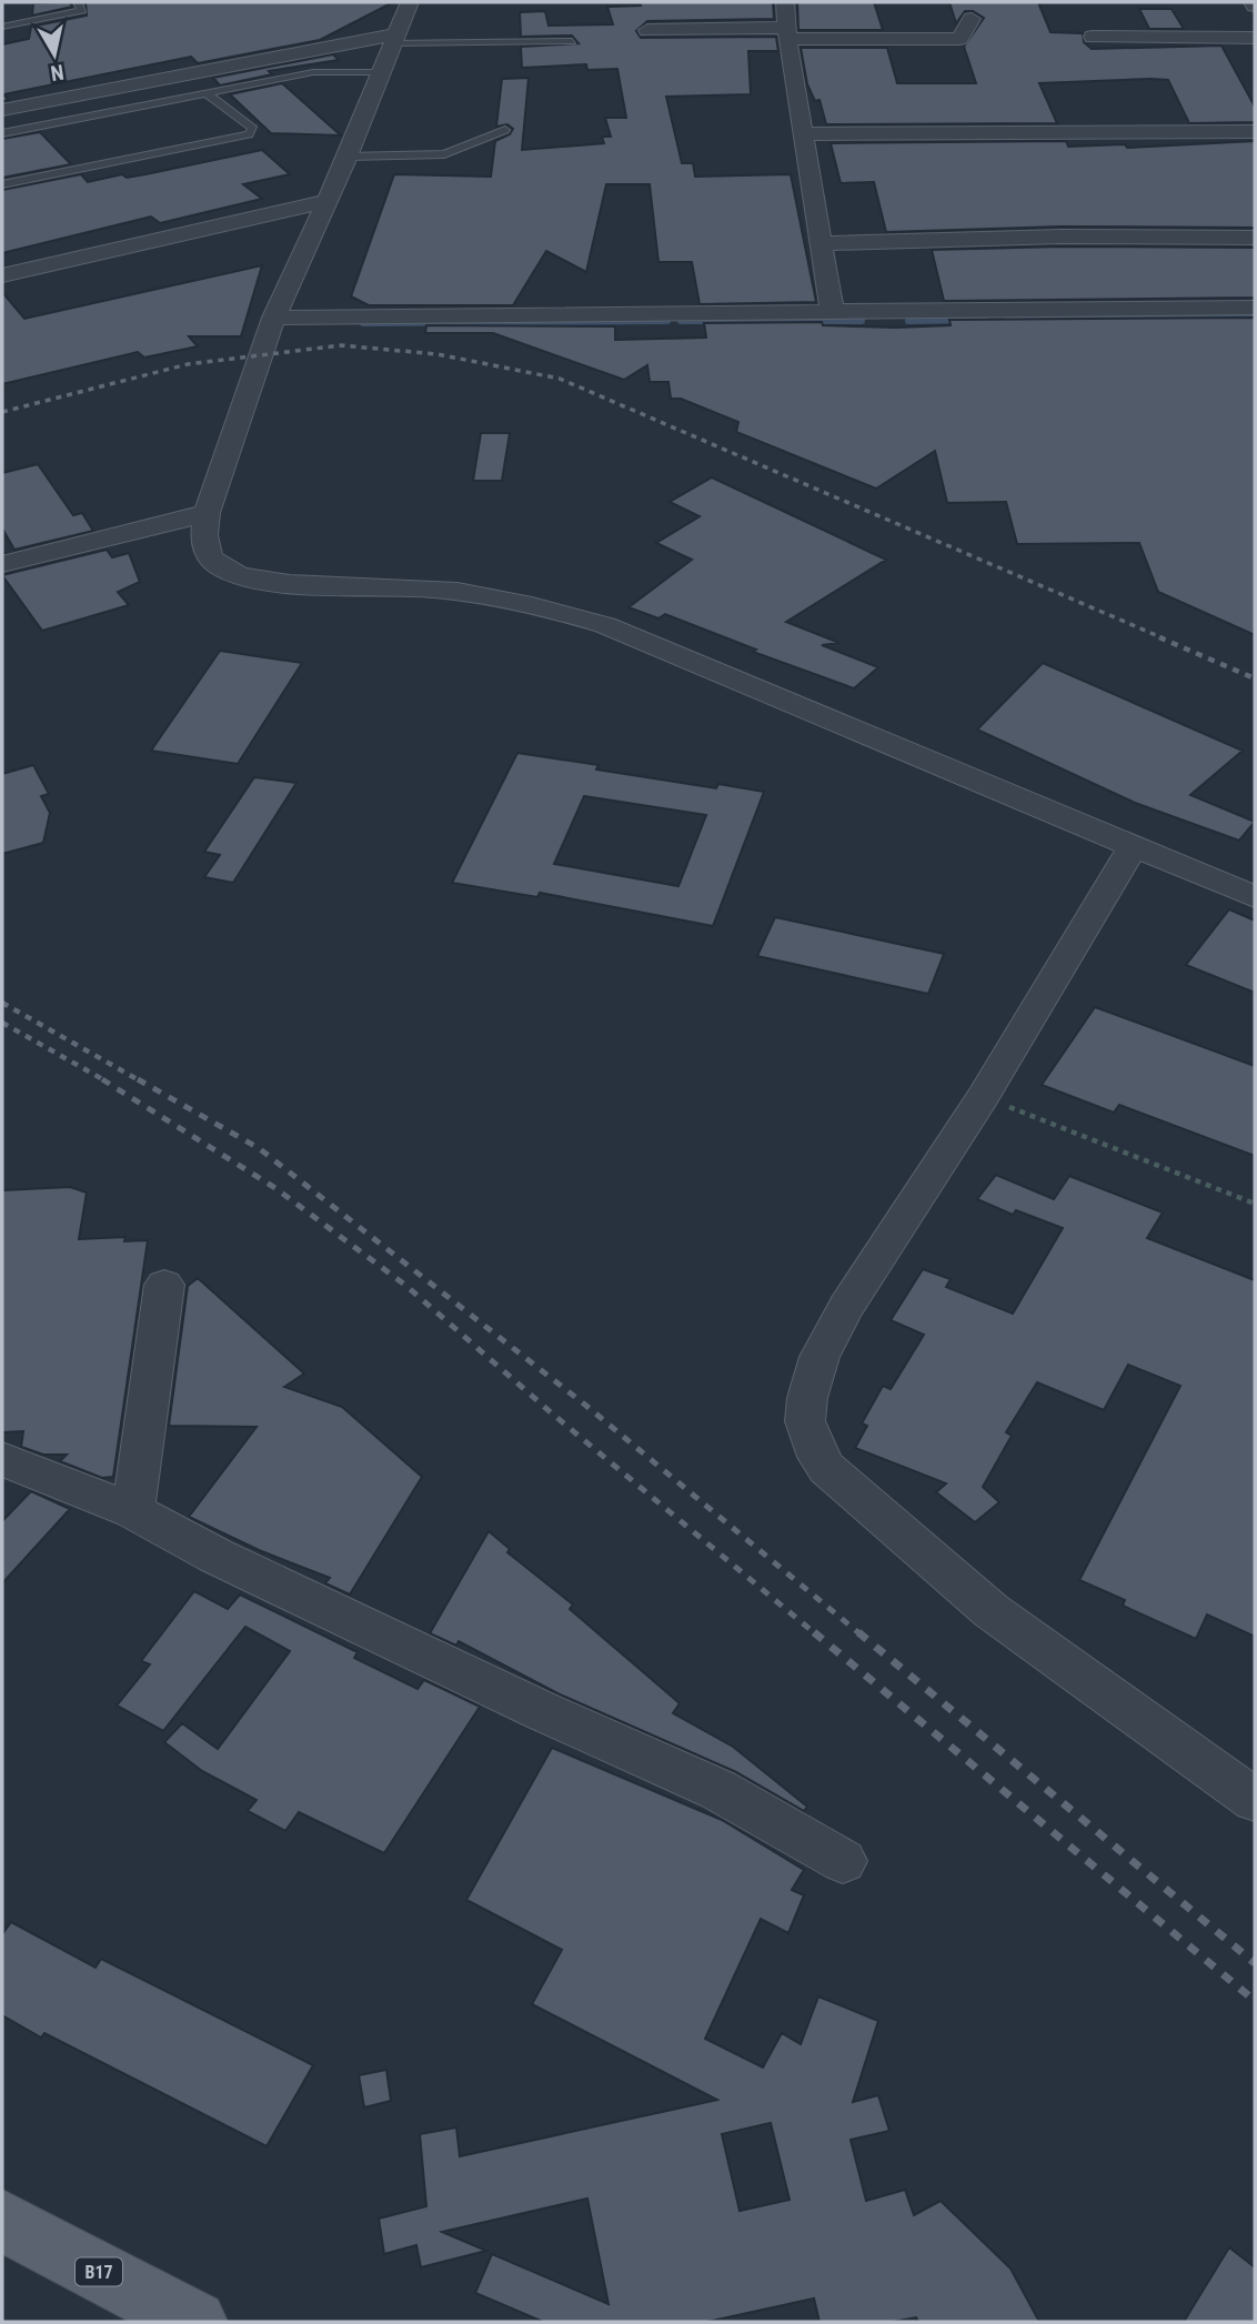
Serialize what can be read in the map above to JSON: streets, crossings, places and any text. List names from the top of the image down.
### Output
{
  "streets": {
    "main road": ["B17"]
  },
  "north": "bottom"
}
